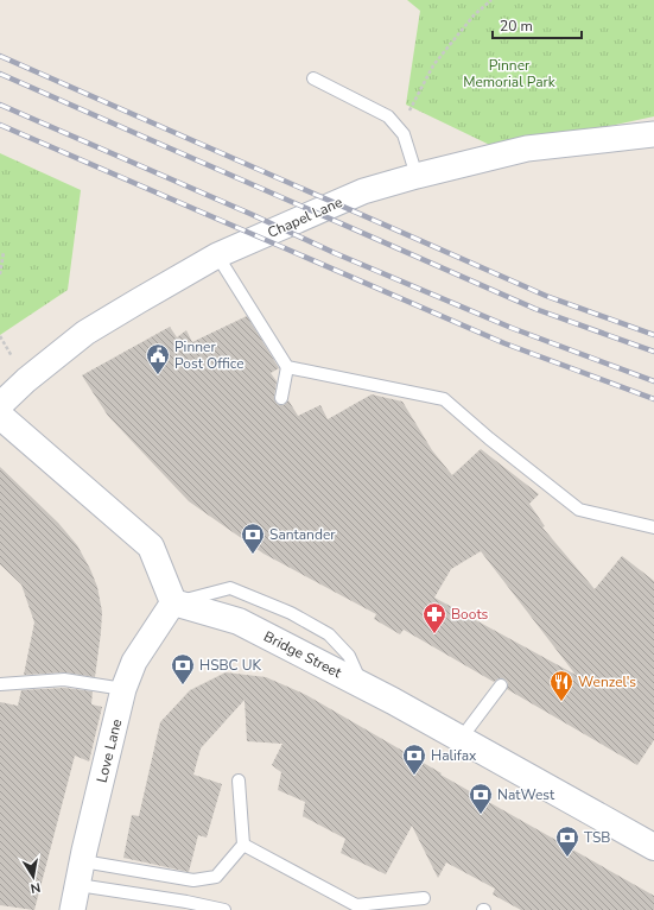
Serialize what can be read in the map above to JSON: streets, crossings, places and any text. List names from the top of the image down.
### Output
{
  "streets": {
    "street": ["Chapel Lane", "Bridge Street", "Love Lane"]
  },
  "crossings": [
    ["Bridge Street", "Love Lane"]
  ],
  "parks": ["Pinner Memorial Park"],
  "places": {
    "public building": ["Pinner Post Office"],
    "bank": [
      "Santander",
      "HSBC UK",
      "Halifax",
      "NatWest",
      "TSB"
    ],
    "pharmacy": ["Boots"],
    "restaurant": ["Wenzel's"]
  },
  "scale_bar": "20 m",
  "north": "bottom"
}
